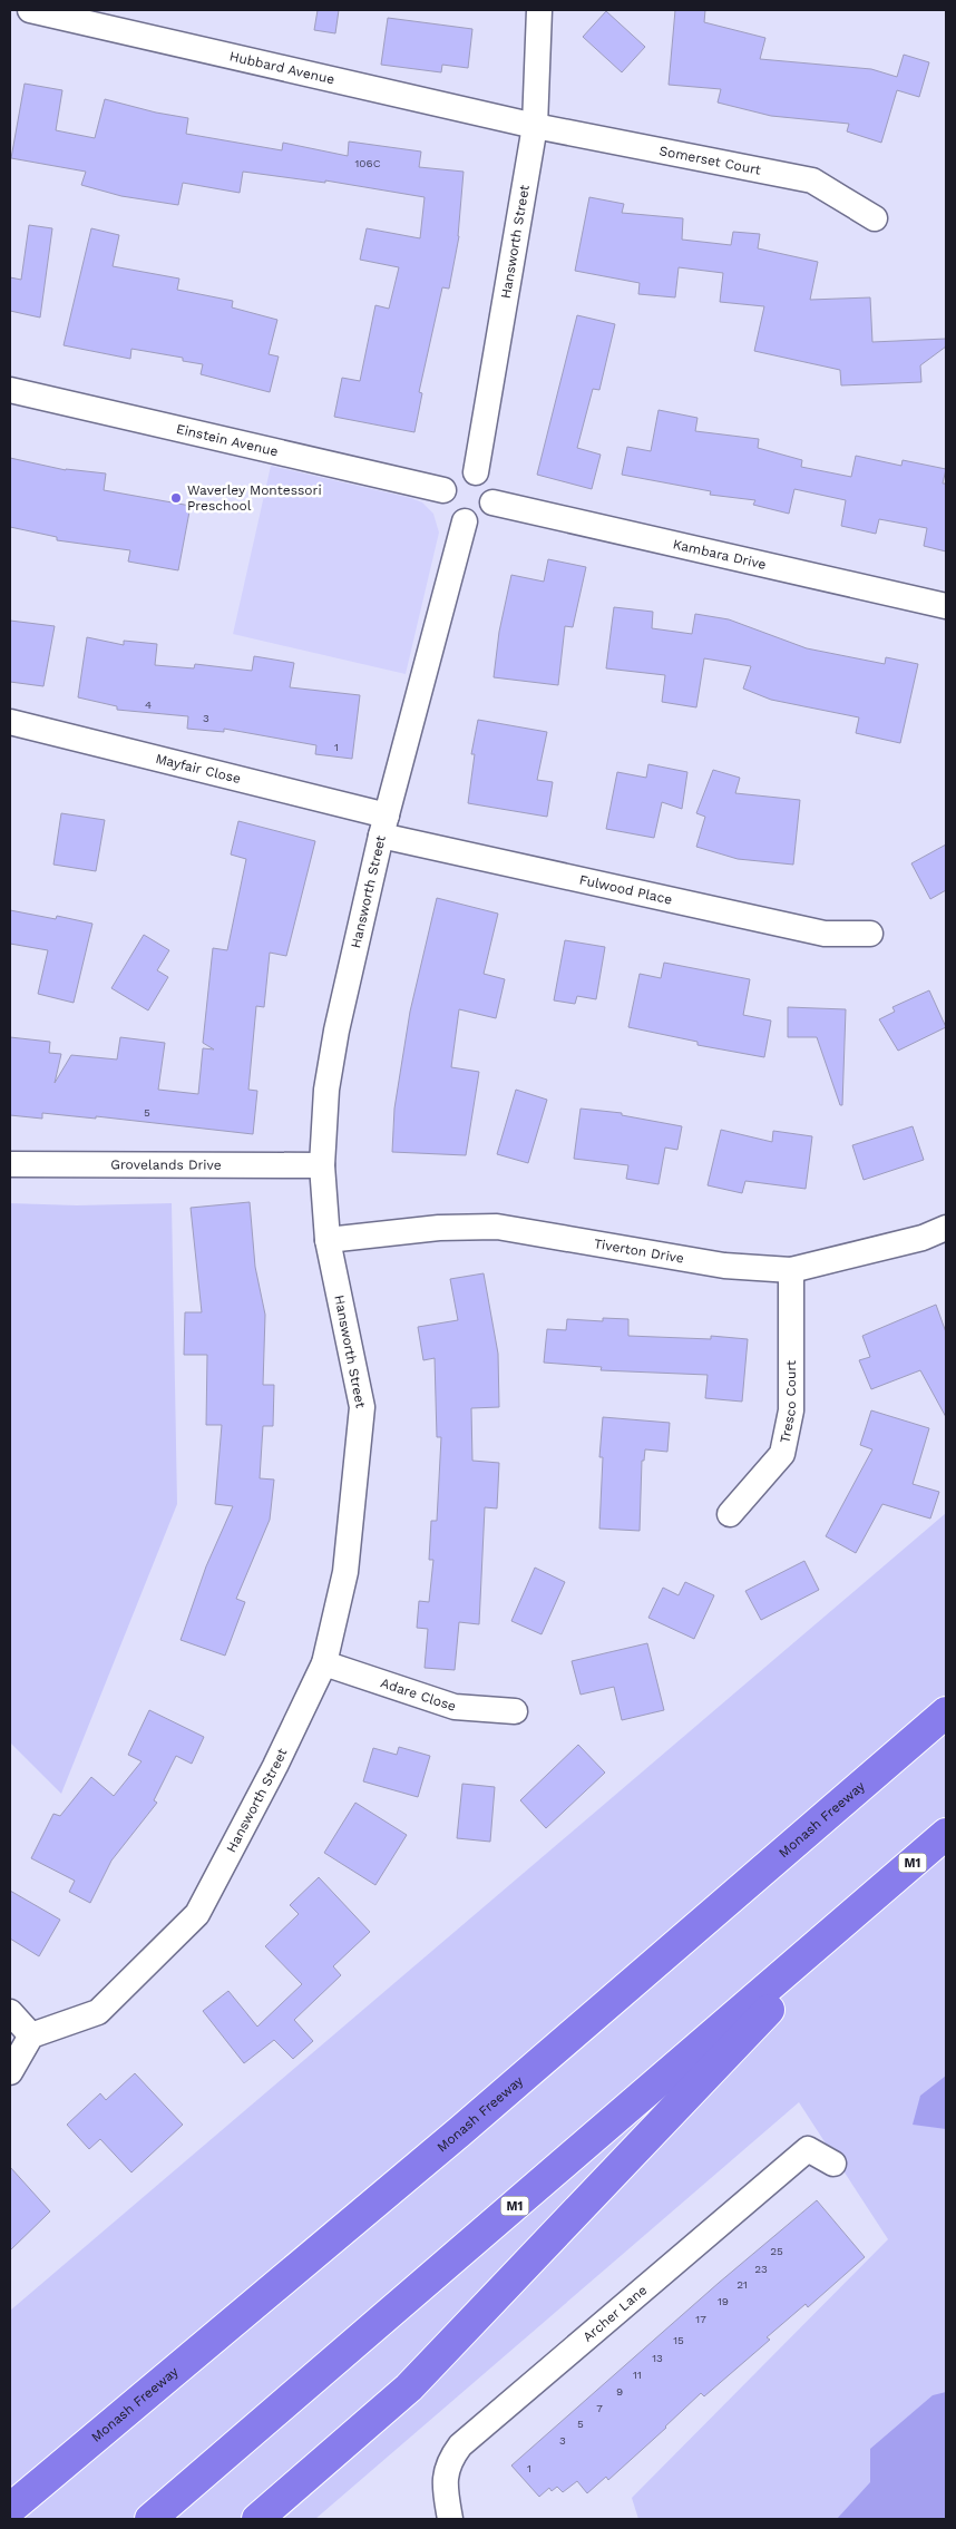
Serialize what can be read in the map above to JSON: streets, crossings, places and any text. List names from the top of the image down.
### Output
{
  "streets": {
    "highway": ["Monash Freeway", "M1"],
    "street": [
      "Hubbard Avenue",
      "Somerset Court",
      "Hansworth Street",
      "Einstein Avenue",
      "Kambara Drive",
      "Mayfair Close",
      "Fulwood Place",
      "Grovelands Drive",
      "Tiverton Drive",
      "Tresco Court",
      "Adare Close",
      "Archer Lane"
    ]
  },
  "crossings": [
    ["Hubbard Avenue", "Somerset Court"],
    ["Hubbard Avenue", "Hansworth Street"],
    ["Somerset Court", "Hansworth Street"],
    ["Hansworth Street", "Einstein Avenue"],
    ["Hansworth Street", "Kambara Drive"],
    ["Hansworth Street", "Mayfair Close"],
    ["Hansworth Street", "Fulwood Place"],
    ["Hansworth Street", "Grovelands Drive"],
    ["Hansworth Street", "Tiverton Drive"],
    ["Hansworth Street", "Adare Close"],
    ["Einstein Avenue", "Kambara Drive"],
    ["Mayfair Close", "Fulwood Place"],
    ["Tiverton Drive", "Tresco Court"]
  ],
  "places": ["Waverley Montessori Preschool"],
  "house_numbers": [
    "106C",
    "4",
    "3",
    "1",
    "5",
    "25",
    "23",
    "21",
    "19",
    "17",
    "15",
    "13",
    "11",
    "9",
    "7",
    "5",
    "3",
    "1"
  ]
}
